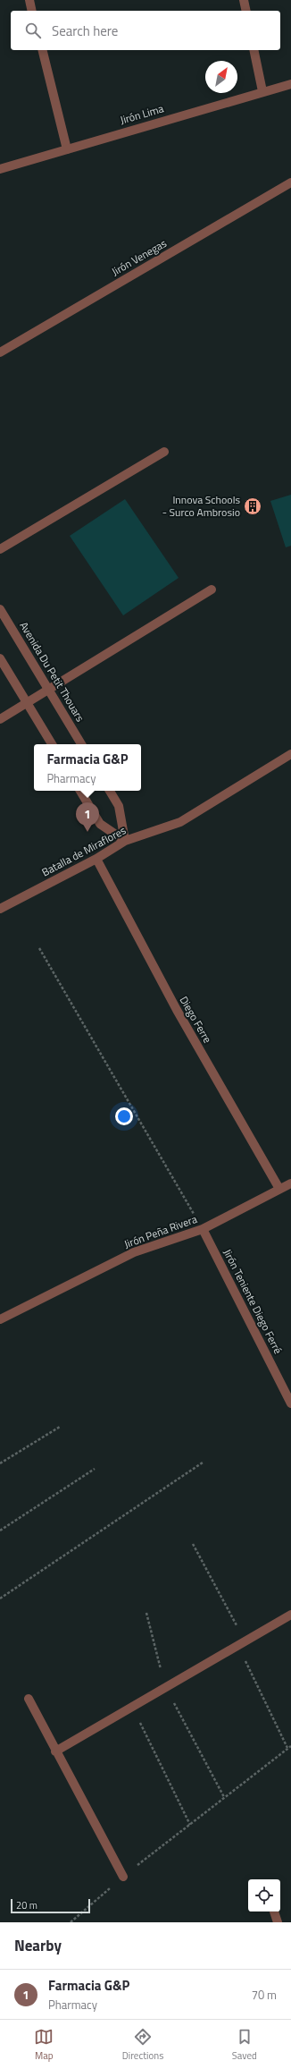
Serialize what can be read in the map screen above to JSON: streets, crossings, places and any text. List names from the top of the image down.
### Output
{
  "streets": {
    "street": [
      "Jirón Lima",
      "Jirón Venegas",
      "Avenida Du Petit Thouars",
      "Batalla de Miraflores",
      "Diego Ferre",
      "Jirón Peña Rivera",
      "Jirón Teniente Diego Ferré"
    ]
  },
  "crossings": [
    ["Batalla de Miraflores", "Diego Ferre"],
    ["Diego Ferre", "Jirón Peña Rivera"],
    ["Jirón Peña Rivera", "Jirón Teniente Diego Ferré"]
  ],
  "places": {
    "building": ["Innova Schools - Surco Ambrosio"]
  },
  "scale_bar": "20 m",
  "north": "top right",
  "page": {
    "search": "Search here",
    "popup": ["Farmacia G&P", "Pharmacy"],
    "pins": "1",
    "scale": "20 m",
    "heading": "Nearby",
    "list": [
      {
        "mark": "1",
        "name": "Farmacia G&P",
        "note": "Pharmacy",
        "value": "70 m"
      }
    ],
    "nav": ["Map", "Directions", "Saved"]
  }
}
